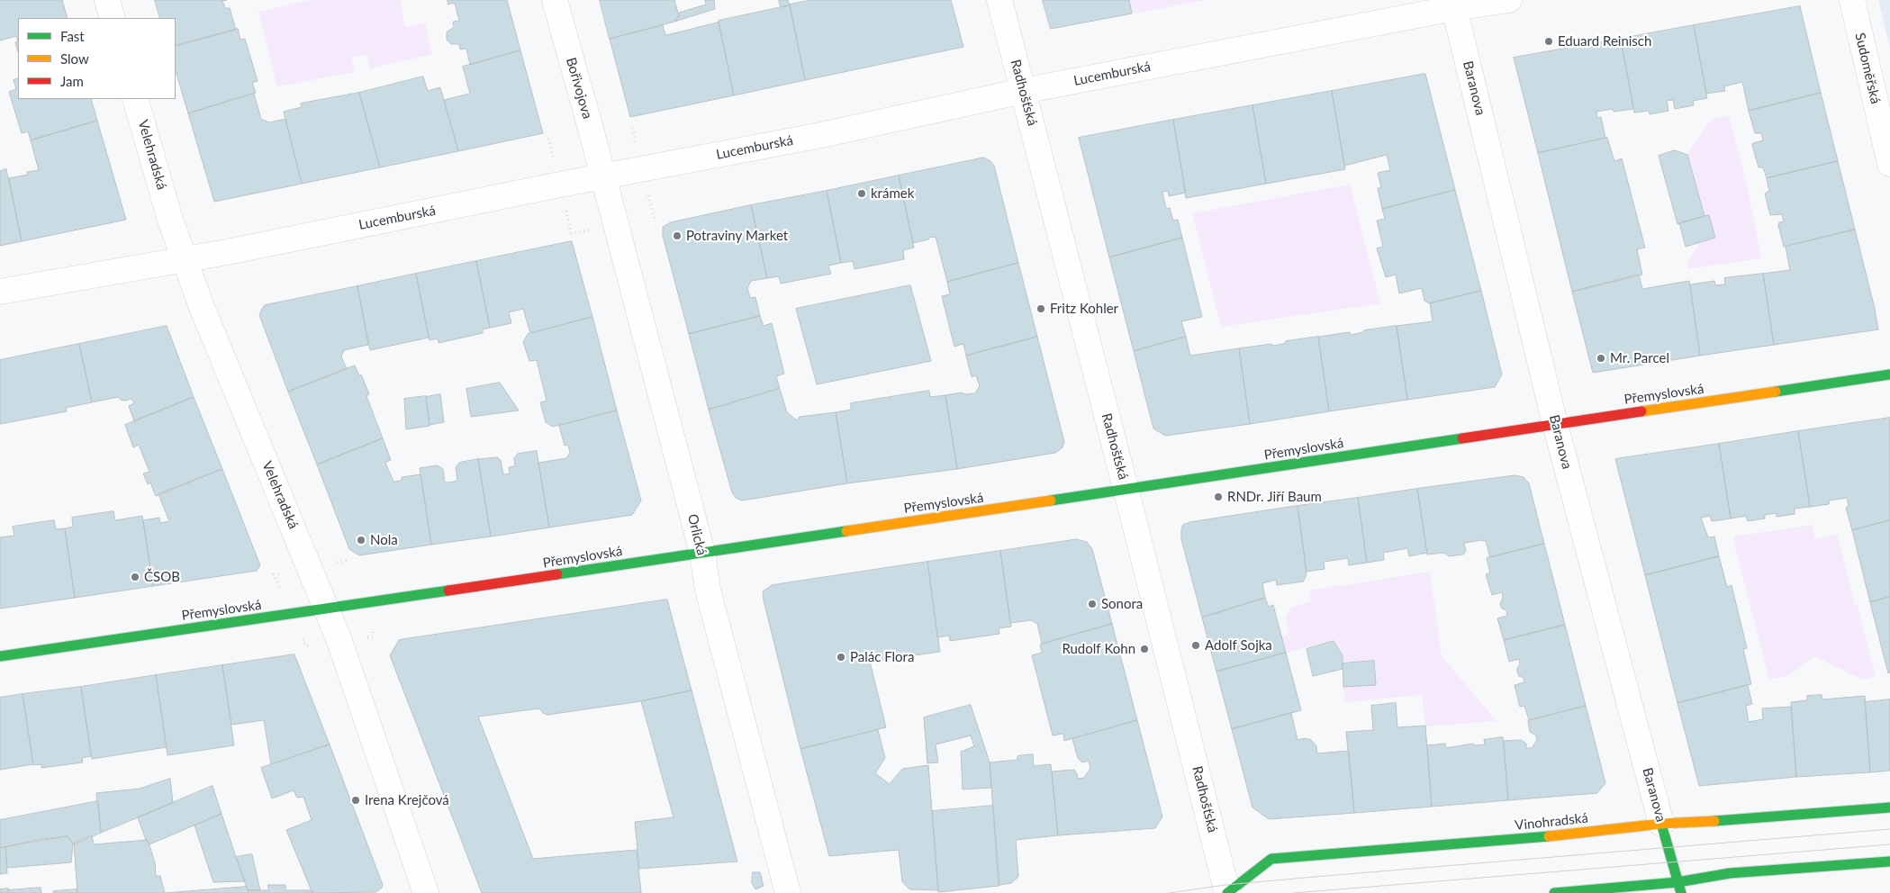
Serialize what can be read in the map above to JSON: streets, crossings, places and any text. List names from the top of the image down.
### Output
{
  "streets": {
    "street": [
      "Sudoměřská",
      "Lucemburská",
      "Bořivojova",
      "Baranova",
      "Radhošťská",
      "Velehradská",
      "Přemyslovská",
      "Orlická",
      "Vinohradská"
    ]
  },
  "crossings": [
    ["Lucemburská", "Bořivojova"],
    ["Lucemburská", "Baranova"],
    ["Lucemburská", "Radhošťská"],
    ["Lucemburská", "Velehradská"],
    ["Lucemburská", "Orlická"],
    ["Bořivojova", "Orlická"],
    ["Baranova", "Přemyslovská"],
    ["Baranova", "Vinohradská"],
    ["Radhošťská", "Přemyslovská"],
    ["Radhošťská", "Vinohradská"],
    ["Velehradská", "Přemyslovská"],
    ["Přemyslovská", "Orlická"]
  ],
  "places": [
    "Eduard Reinisch",
    "krámek",
    "Potraviny Market",
    "Fritz Kohler",
    "Mr. Parcel",
    "RNDr. Jiří Baum",
    "Nola",
    "ČSOB",
    "Sonora",
    "Adolf Sojka",
    "Rudolf Kohn",
    "Palác Flora",
    "Irena Krejčová"
  ],
  "legend": ["Fast", "Slow", "Jam"]
}
